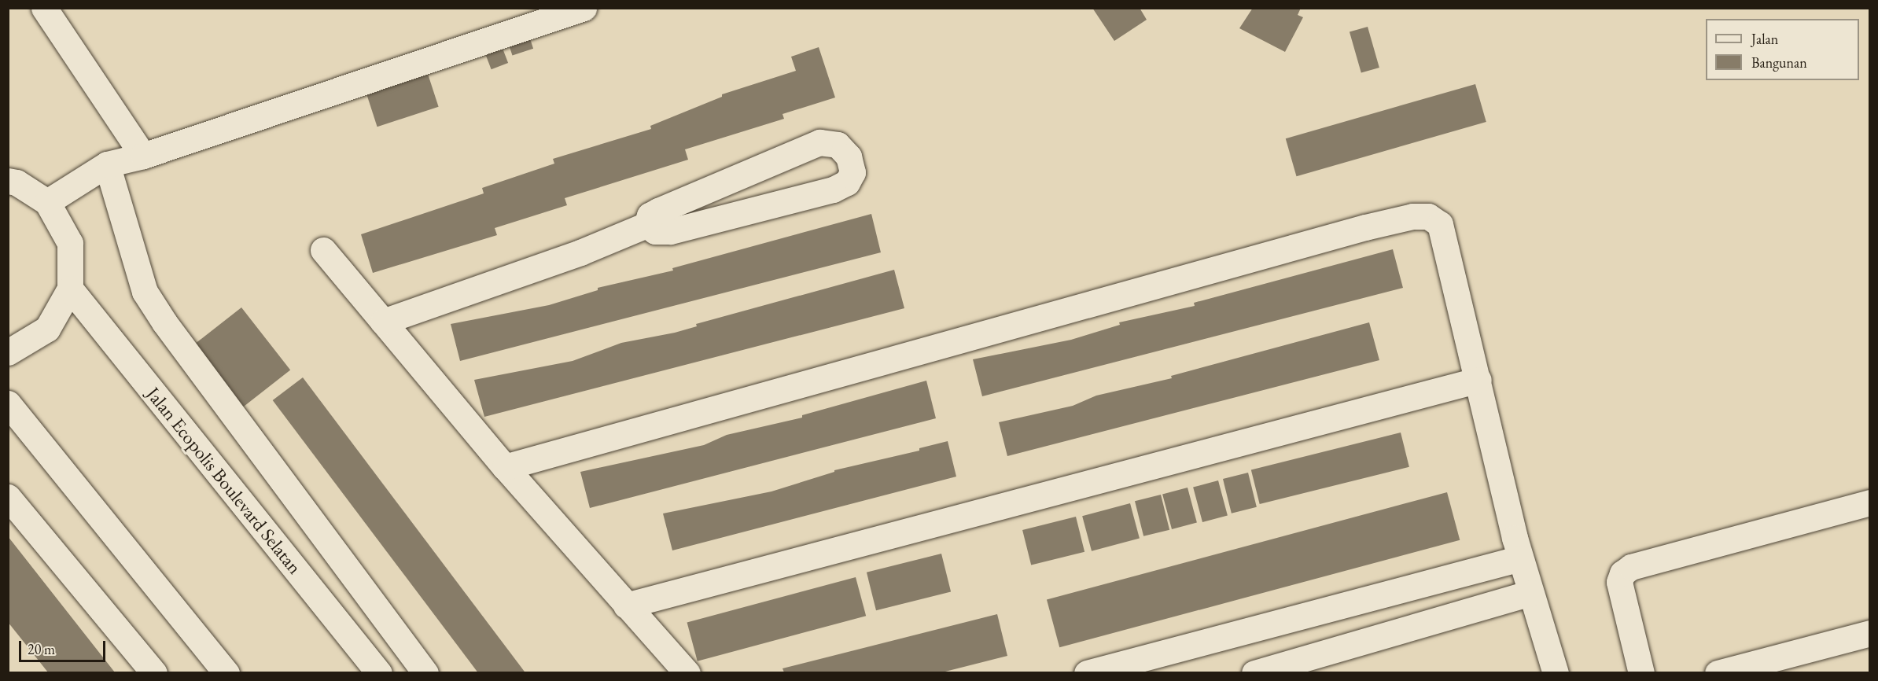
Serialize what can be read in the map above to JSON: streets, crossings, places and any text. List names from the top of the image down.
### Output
{
  "streets": {
    "street": ["Jalan Ecopolis Boulevard Selatan"]
  },
  "legend": ["Jalan", "Bangunan"],
  "scale_bar": "20 m"
}
